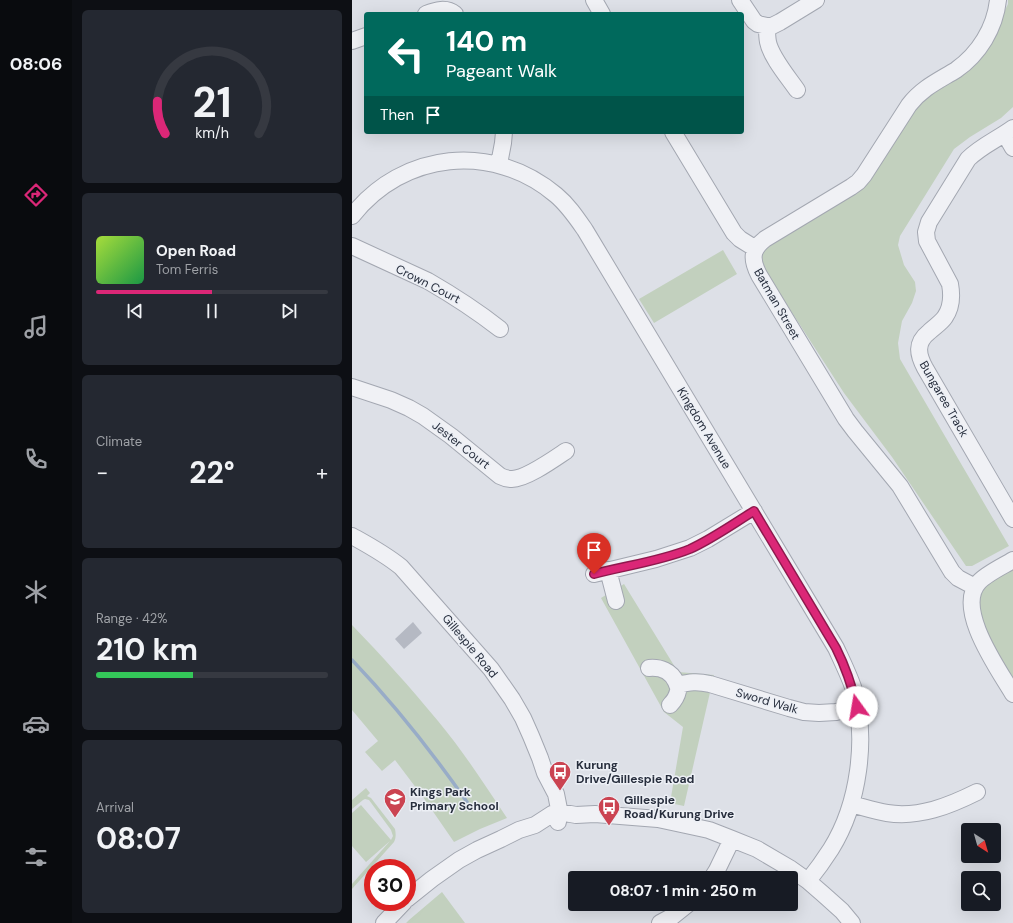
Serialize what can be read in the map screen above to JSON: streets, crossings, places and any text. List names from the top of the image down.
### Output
{
  "streets": {
    "street": [
      "Crown Court",
      "Batman Street",
      "Bungaree Track",
      "Kingdom Avenue",
      "Jester Court",
      "Gillespie Road",
      "Sword Walk"
    ]
  },
  "crossings": [
    ["Kingdom Avenue", "Sword Walk"]
  ],
  "places": {
    "bus stop": ["Kurung Drive/Gillespie Road", "Gillespie Road/Kurung Drive"],
    "school or university": ["Kings Park Primary School"]
  },
  "north": "bottom right",
  "page": {
    "tabs": "08:06",
    "turn": ["140 m", "Pageant Walk"],
    "then": "Then",
    "song": ["Open Road", "Tom Ferris"],
    "tile": [
      "Climate",
      ["Range · 42%", "210 km"],
      ["Arrival", "08:07"]
    ],
    "heat": ["−", "22°", "+"],
    "limit": "30",
    "trip": "08:07 · 1 min · 250 m",
    "gauge": ["21", "km/h"]
  }
}
